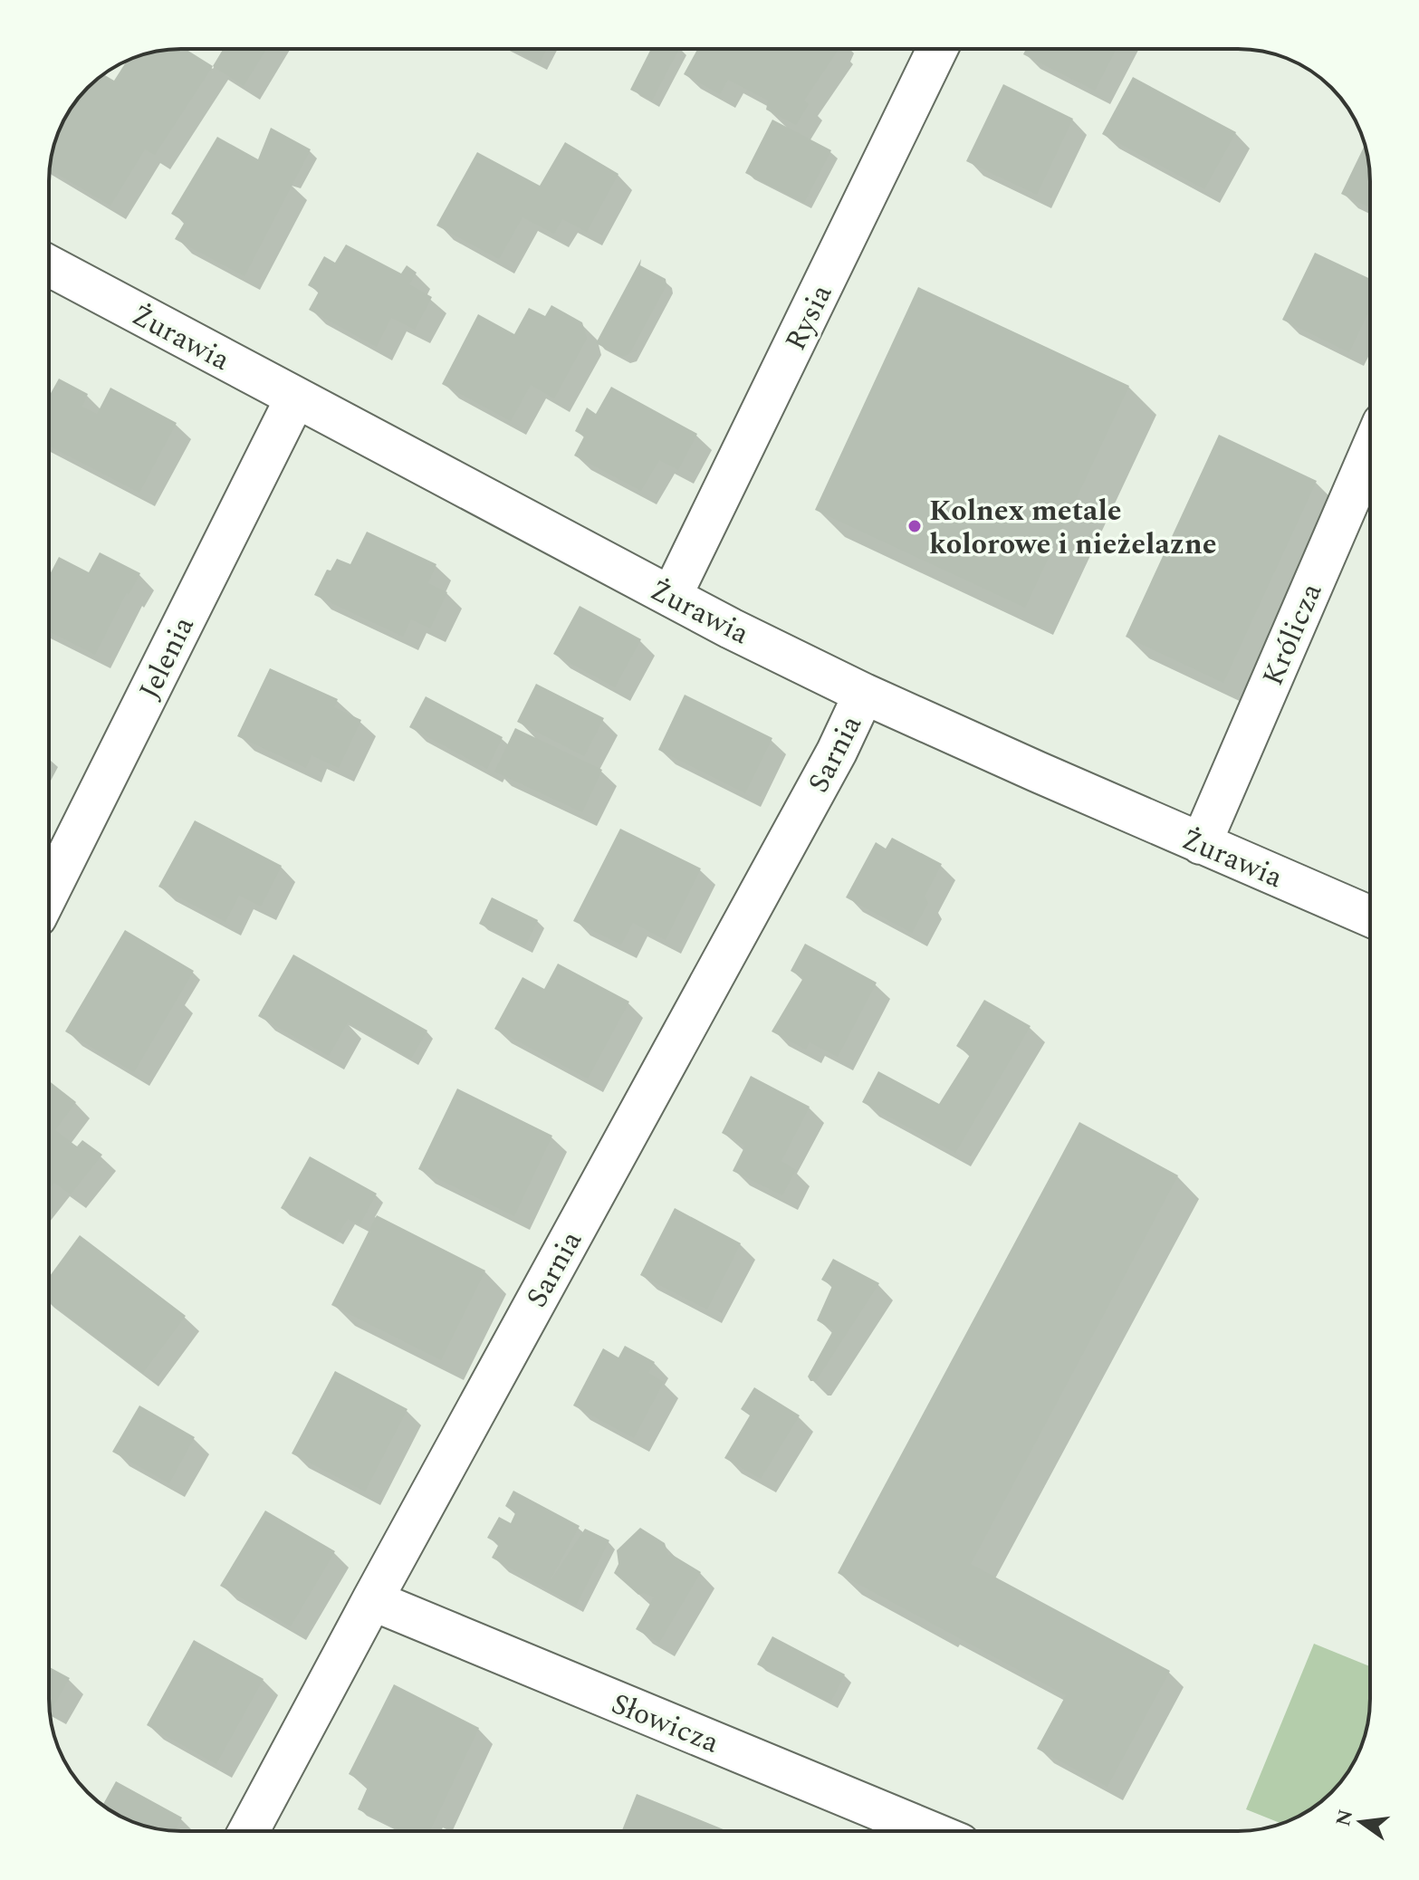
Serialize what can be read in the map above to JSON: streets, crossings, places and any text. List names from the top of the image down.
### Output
{
  "streets": {
    "street": [
      "Rysia",
      "Żurawia",
      "Królicza",
      "Jelenia",
      "Sarnia",
      "Słowicza"
    ]
  },
  "crossings": [
    ["Rysia", "Żurawia"],
    ["Żurawia", "Królicza"],
    ["Żurawia", "Jelenia"],
    ["Żurawia", "Sarnia"],
    ["Sarnia", "Słowicza"]
  ],
  "places": ["Kolnex metale kolorowe i nieżelazne"],
  "north": "left"
}
